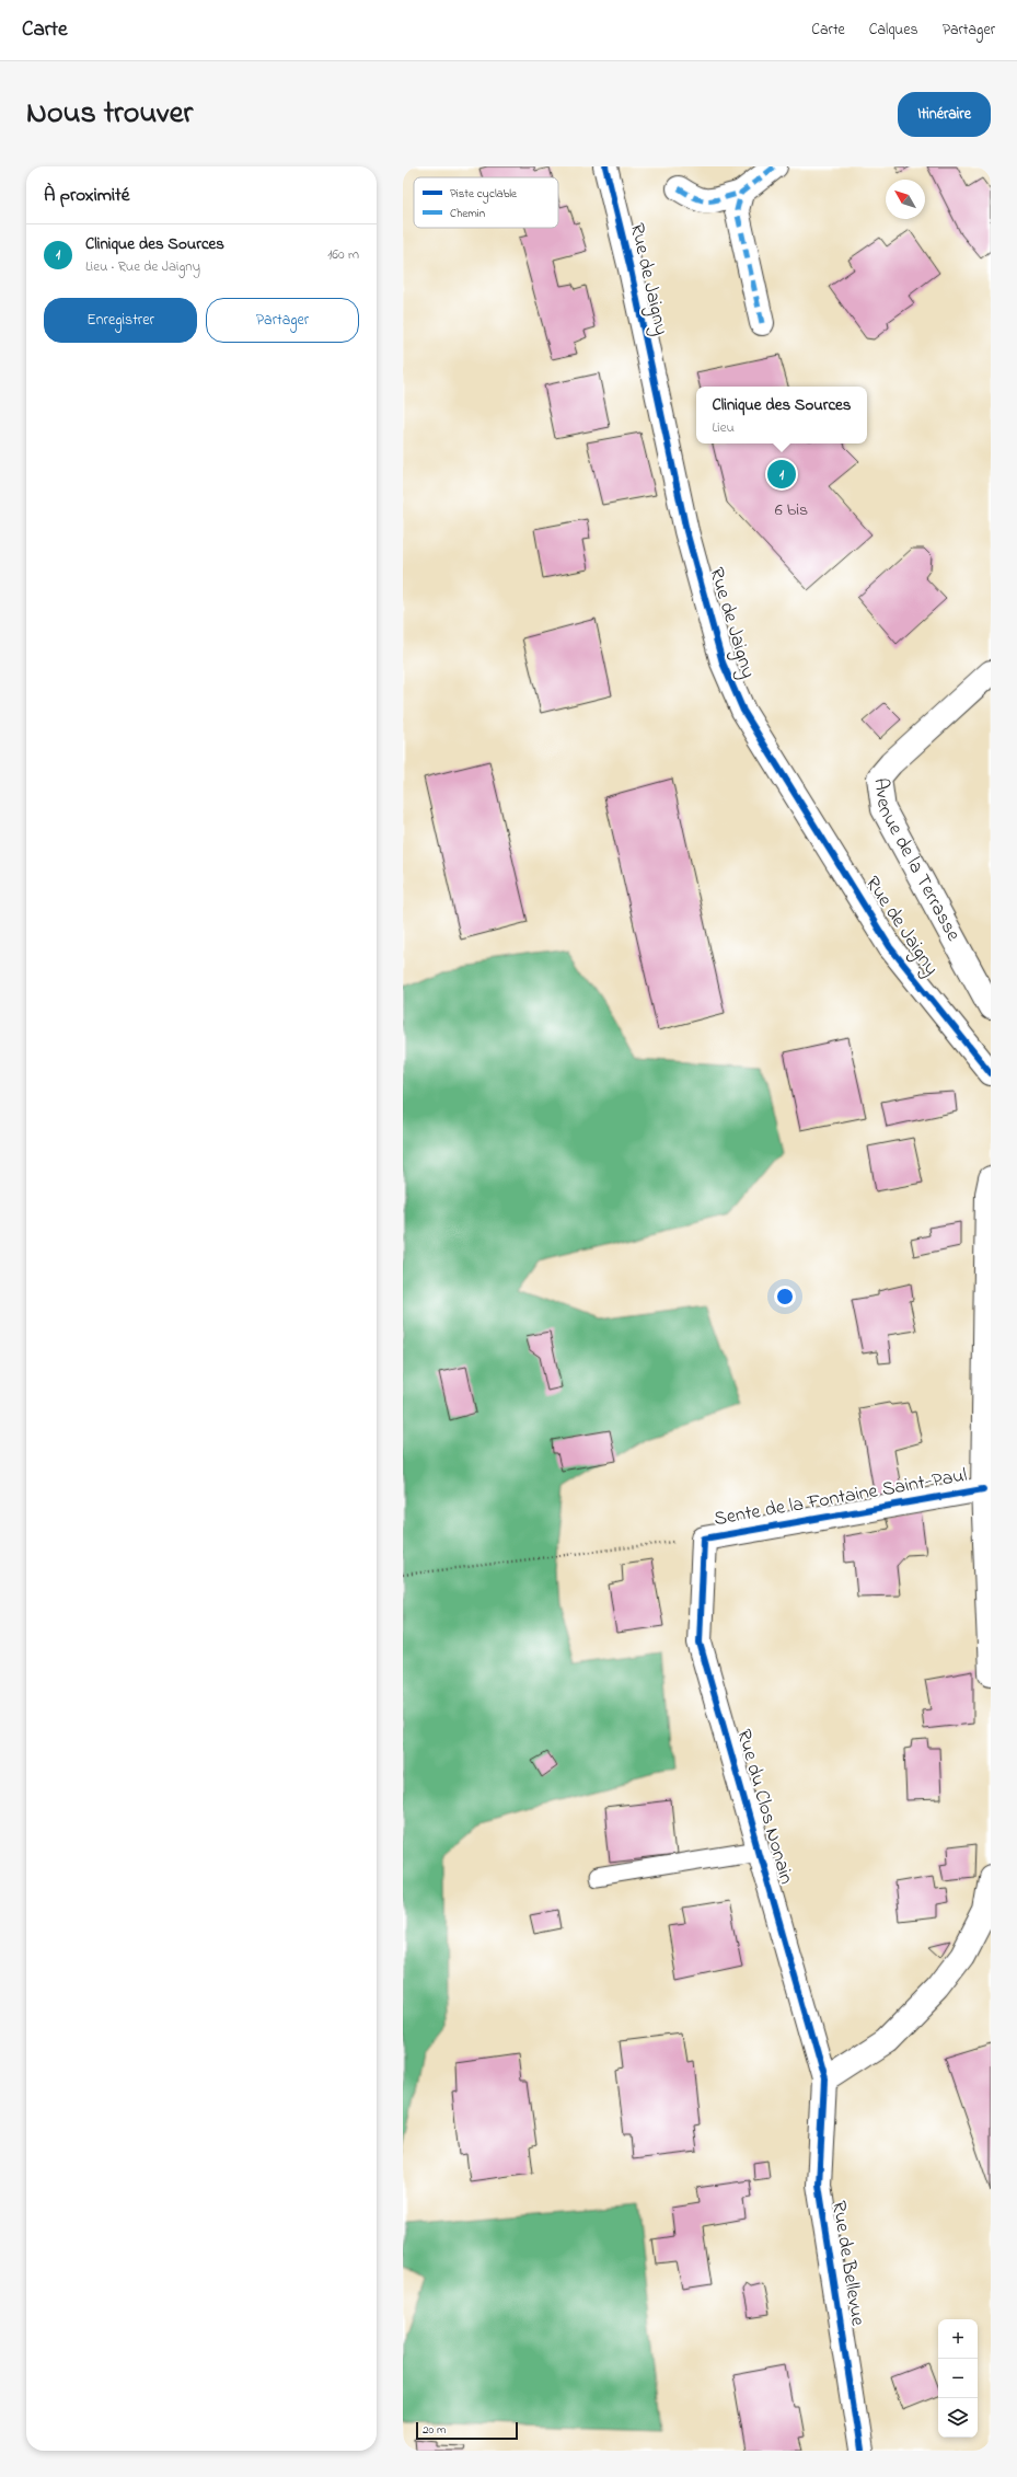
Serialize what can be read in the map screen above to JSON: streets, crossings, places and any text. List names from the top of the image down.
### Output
{
  "streets": {
    "street": [
      "Rue de Jaigny",
      "Avenue de la Terrasse",
      "Sente de la Fontaine Saint-Paul",
      "Rue du Clos Nonain",
      "Rue de Bellevue"
    ]
  },
  "crossings": [
    ["Sente de la Fontaine Saint-Paul", "Rue du Clos Nonain"],
    ["Rue du Clos Nonain", "Rue de Bellevue"]
  ],
  "house_numbers": ["6 bis"],
  "legend": ["Piste cyclable", "Chemin"],
  "scale_bar": "20 m",
  "north": "top left",
  "page": {
    "header": "Carte",
    "nav": ["Carte", "Calques", "Partager"],
    "title": "Nous trouver",
    "buttons": [
      "Itinéraire",
      ["Enregistrer", "Partager"]
    ],
    "heading": "À proximité",
    "list": [
      {
        "mark": "1",
        "name": "Clinique des Sources",
        "note": "Lieu · Rue de Jaigny",
        "value": "160 m"
      }
    ],
    "popup": ["Clinique des Sources", "Lieu"],
    "pins": "1",
    "map_buttons": ["+", "−"],
    "scale": "20 m"
  }
}
